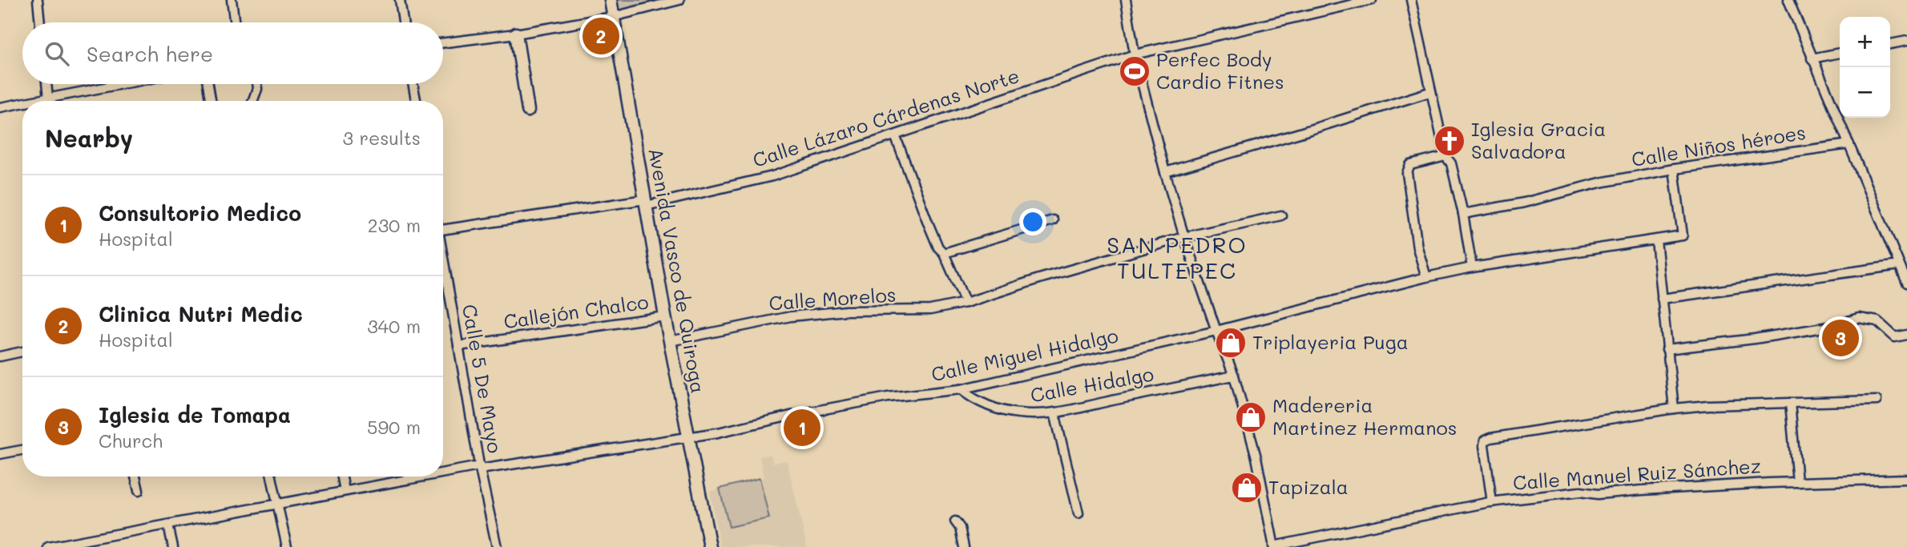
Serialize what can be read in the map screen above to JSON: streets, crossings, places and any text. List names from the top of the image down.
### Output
{
  "streets": {
    "street": [
      "Calle Lázaro Cárdenas Norte",
      "Calle Niños héroes",
      "Avenida Vasco de Quiroga",
      "Calle Morelos",
      "Callejón Chalco",
      "Calle Miguel Hidalgo",
      "Calle 5 De Mayo",
      "Calle Hidalgo",
      "Calle Manuel Ruiz Sánchez"
    ]
  },
  "crossings": [
    ["Calle Lázaro Cárdenas Norte", "Avenida Vasco de Quiroga"],
    ["Calle Niños héroes", "Calle Miguel Hidalgo"],
    ["Avenida Vasco de Quiroga", "Calle Morelos"],
    ["Avenida Vasco de Quiroga", "Callejón Chalco"],
    ["Avenida Vasco de Quiroga", "Calle Miguel Hidalgo"],
    ["Callejón Chalco", "Calle 5 De Mayo"],
    ["Calle Miguel Hidalgo", "Calle 5 De Mayo"],
    ["Calle Miguel Hidalgo", "Calle Hidalgo"]
  ],
  "districts": ["SAN PEDRO TULTEPEC"],
  "places": {
    "sports": ["Perfec Body Cardio Fitnes"],
    "church": ["Iglesia Gracia Salvadora"],
    "shop": ["Triplayeria Puga", "Madereria Martinez Hermanos", "Tapizala"]
  },
  "page": {
    "pins": ["2", "3", "1"],
    "map_buttons": ["+", "−"],
    "search": "Search here",
    "heading": ["Nearby", "3 results"],
    "list": [
      {
        "mark": "1",
        "name": "Consultorio Medico",
        "note": "Hospital",
        "value": "230 m"
      },
      {
        "mark": "2",
        "name": "Clinica Nutri Medic",
        "note": "Hospital",
        "value": "340 m"
      },
      {
        "mark": "3",
        "name": "Iglesia de Tomapa",
        "note": "Church",
        "value": "590 m"
      }
    ]
  }
}
